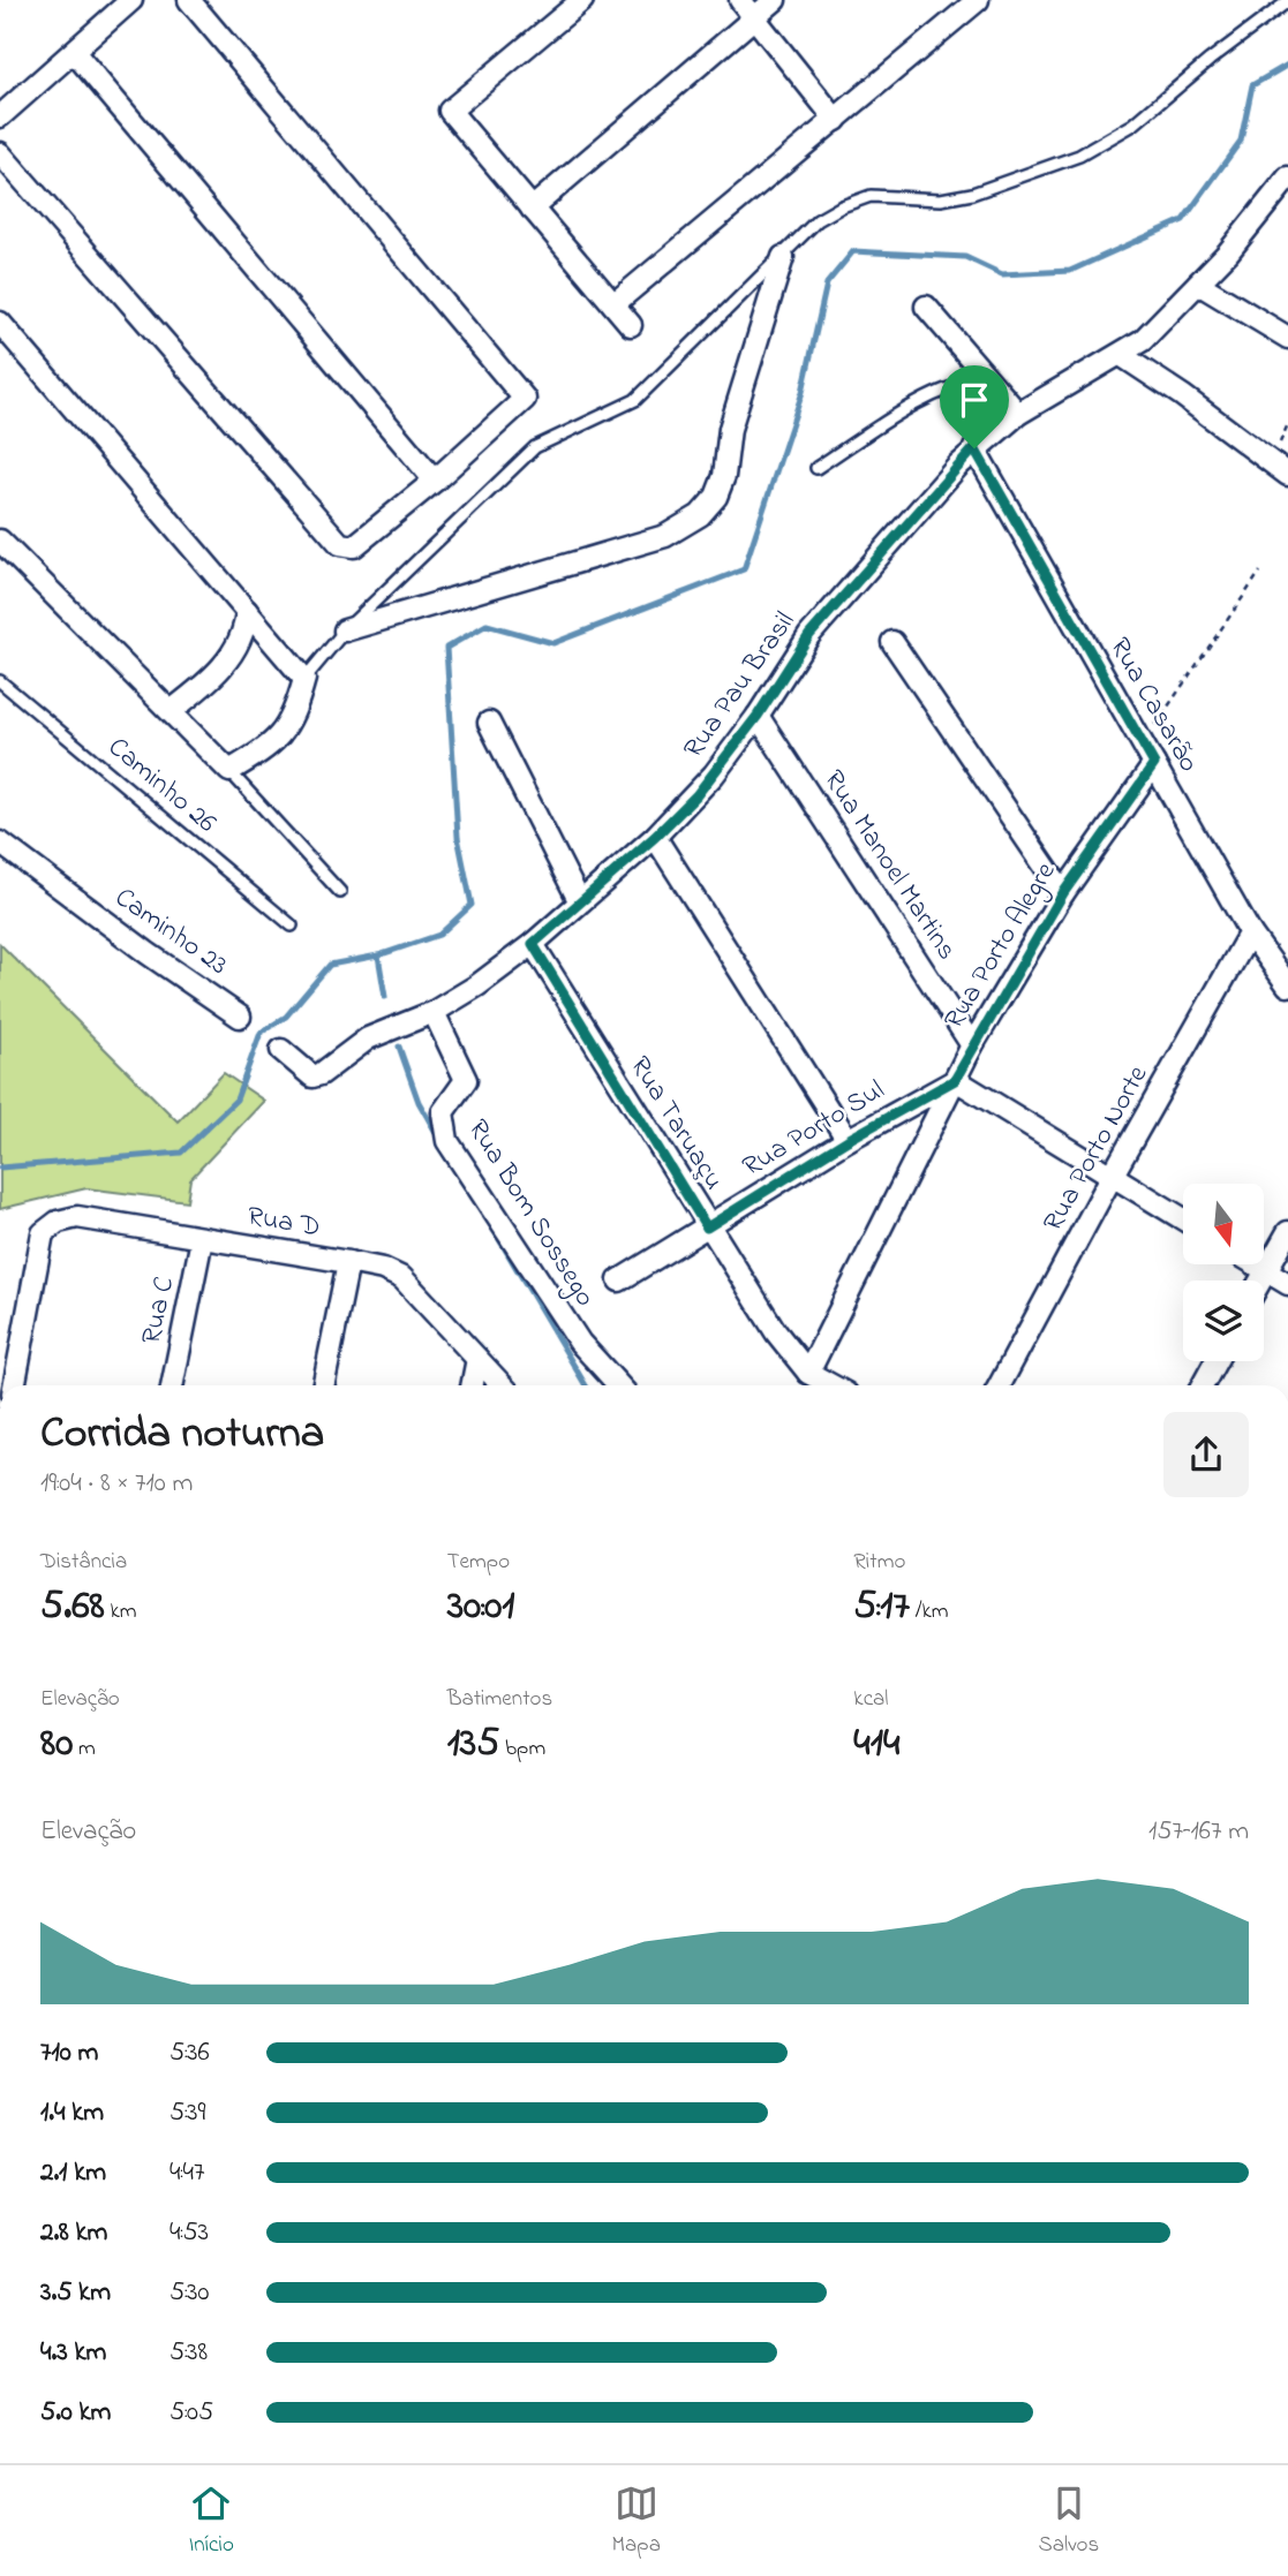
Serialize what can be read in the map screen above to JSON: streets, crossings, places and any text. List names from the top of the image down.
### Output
{
  "streets": {
    "street": [
      "Rua Pau Brasil",
      "Rua Casarão",
      "Rua Manoel Martins",
      "Caminho 23",
      "Rua Porto Alegre",
      "Rua Taruaçu",
      "Rua Porto Sul",
      "Rua Porto Norte",
      "Rua Bom Sossego",
      "Rua D",
      "Rua C"
    ],
    "lane": ["Caminho 26"]
  },
  "crossings": [
    ["Rua Pau Brasil", "Rua Casarão"],
    ["Rua Pau Brasil", "Rua Manoel Martins"],
    ["Rua Pau Brasil", "Rua Taruaçu"],
    ["Rua Pau Brasil", "Rua Bom Sossego"],
    ["Rua Casarão", "Rua Porto Alegre"],
    ["Rua Casarão", "Rua Porto Norte"],
    ["Rua Manoel Martins", "Rua Porto Alegre"],
    ["Rua Porto Alegre", "Rua Taruaçu"],
    ["Rua Porto Alegre", "Rua Porto Sul"],
    ["Rua Taruaçu", "Rua Porto Sul"],
    ["Rua D", "Rua C"]
  ],
  "north": "bottom",
  "page": {
    "heading": ["Corrida noturna", "19:04 · 8 × 710 m"],
    "stats": [
      ["Distância", "5.68 km"],
      ["Tempo", "30:01"],
      ["Ritmo", "5:17 /km"],
      ["Elevação", "80 m"],
      ["Batimentos", "135 bpm"],
      ["kcal", "414"]
    ],
    "chart": ["Elevação", "157–167 m"],
    "list": [
      {
        "name": "710 m",
        "note": "5:36"
      },
      {
        "name": "1.4 km",
        "note": "5:39"
      },
      {
        "name": "2.1 km",
        "note": "4:47"
      },
      {
        "name": "2.8 km",
        "note": "4:53"
      },
      {
        "name": "3.5 km",
        "note": "5:30"
      },
      {
        "name": "4.3 km",
        "note": "5:38"
      },
      {
        "name": "5.0 km",
        "note": "5:05"
      }
    ],
    "tabs": ["Início", "Mapa", "Salvos"]
  }
}
